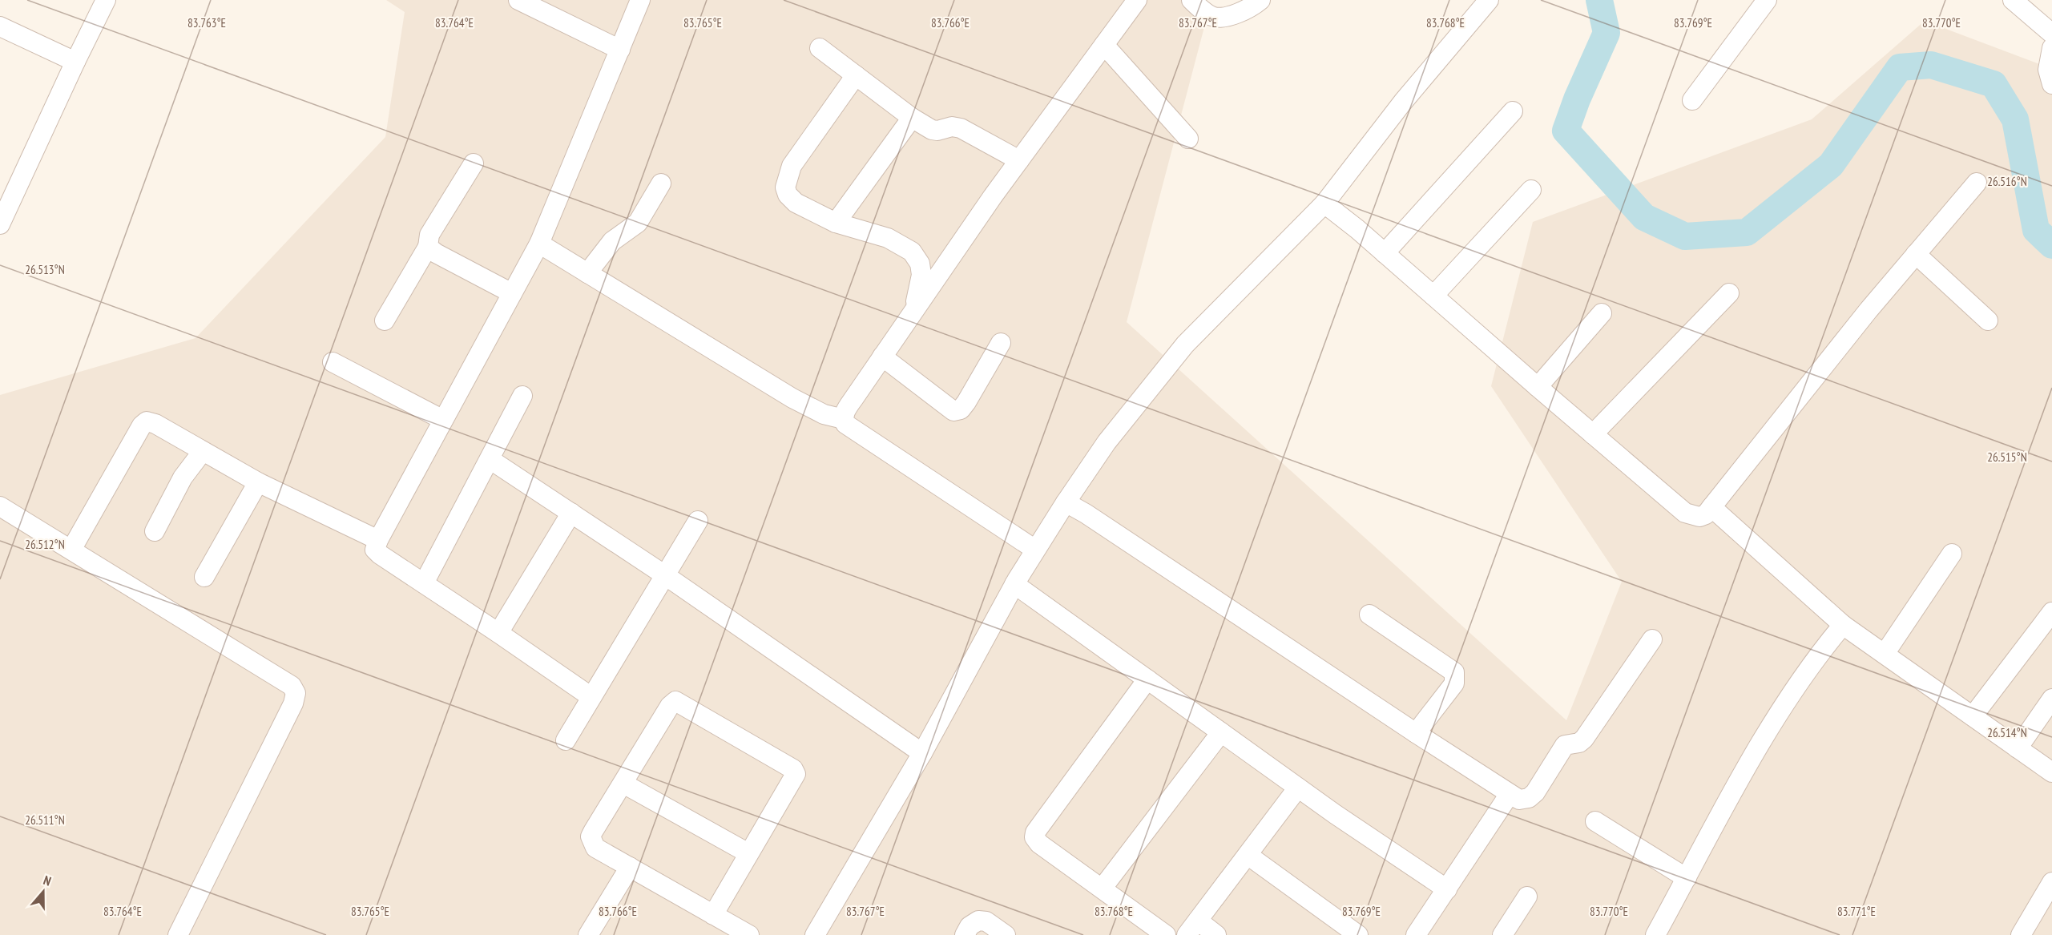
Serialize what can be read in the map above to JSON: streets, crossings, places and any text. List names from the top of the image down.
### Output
{
  "north": "top",
  "coordinates": [
    "83.763°E",
    "83.764°E",
    "83.765°E",
    "83.766°E",
    "83.768°E",
    "83.770°E",
    "83.767°E",
    "83.769°E",
    "26.516°N",
    "26.513°N",
    "26.515°N",
    "26.512°N",
    "26.514°N",
    "26.511°N",
    "83.771°E"
  ]
}
